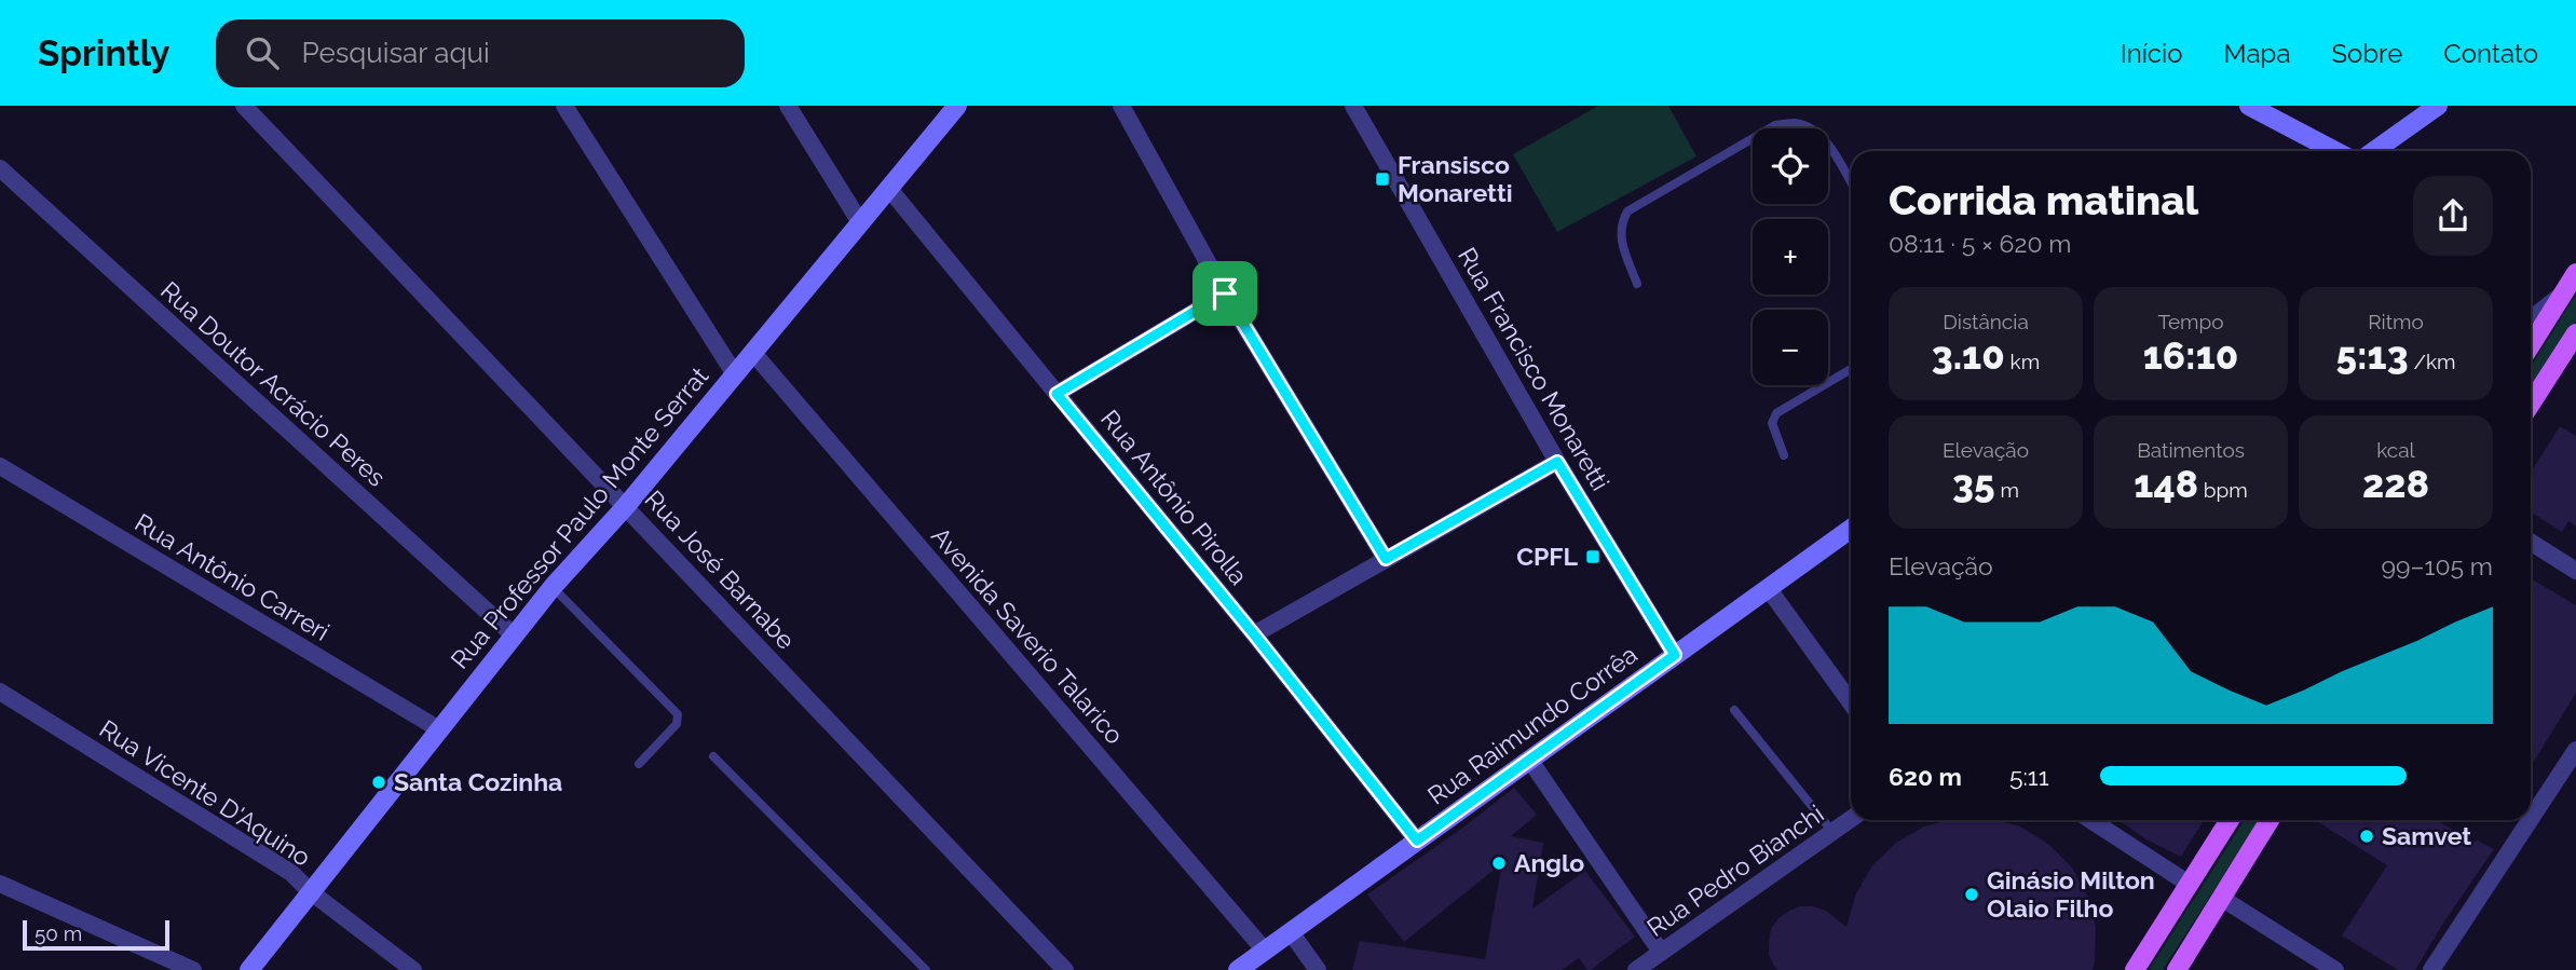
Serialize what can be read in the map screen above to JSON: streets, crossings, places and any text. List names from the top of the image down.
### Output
{
  "streets": {
    "street": [
      "Rua Francisco Monaretti",
      "Rua Doutor Acrácio Peres",
      "Rua Antônio Pirolla",
      "Rua Professor Paulo Monte Serrat",
      "Rua José Barnabe",
      "Rua Antônio Carreri",
      "Avenida Saverio Talarico",
      "Rua Raimundo Corrêa",
      "Rua Vicente D'Aquino",
      "Rua Pedro Bianchi"
    ]
  },
  "crossings": [
    ["Rua Francisco Monaretti", "Rua Raimundo Corrêa"],
    ["Rua Doutor Acrácio Peres", "Rua Professor Paulo Monte Serrat"],
    ["Rua Antônio Pirolla", "Rua Professor Paulo Monte Serrat"],
    ["Rua Antônio Pirolla", "Rua Raimundo Corrêa"],
    ["Rua Professor Paulo Monte Serrat", "Rua José Barnabe"],
    ["Rua Professor Paulo Monte Serrat", "Rua Antônio Carreri"],
    ["Rua Professor Paulo Monte Serrat", "Avenida Saverio Talarico"],
    ["Rua Professor Paulo Monte Serrat", "Rua Vicente D'Aquino"],
    ["Avenida Saverio Talarico", "Rua Raimundo Corrêa"]
  ],
  "places": {
    "transit": ["Fransisco Monaretti", "CPFL"],
    "other": [
      "Santa Cozinha",
      "Samvet",
      "Anglo",
      "Ginásio Milton Olaio Filho"
    ]
  },
  "scale_bar": "50 m",
  "page": {
    "header": "Sprintly",
    "search": "Pesquisar aqui",
    "nav": [
      "Início",
      "Mapa",
      "Sobre",
      "Contato"
    ],
    "map_buttons": ["+", "−"],
    "heading": ["Corrida matinal", "08:11 · 5 × 620 m"],
    "stats": [
      ["Distância", "3.10 km"],
      ["Tempo", "16:10"],
      ["Ritmo", "5:13 /km"],
      ["Elevação", "35 m"],
      ["Batimentos", "148 bpm"],
      ["kcal", "228"]
    ],
    "chart": ["Elevação", "99–105 m"],
    "list": [
      {
        "name": "620 m",
        "note": "5:11"
      }
    ],
    "scale": "50 m"
  }
}
